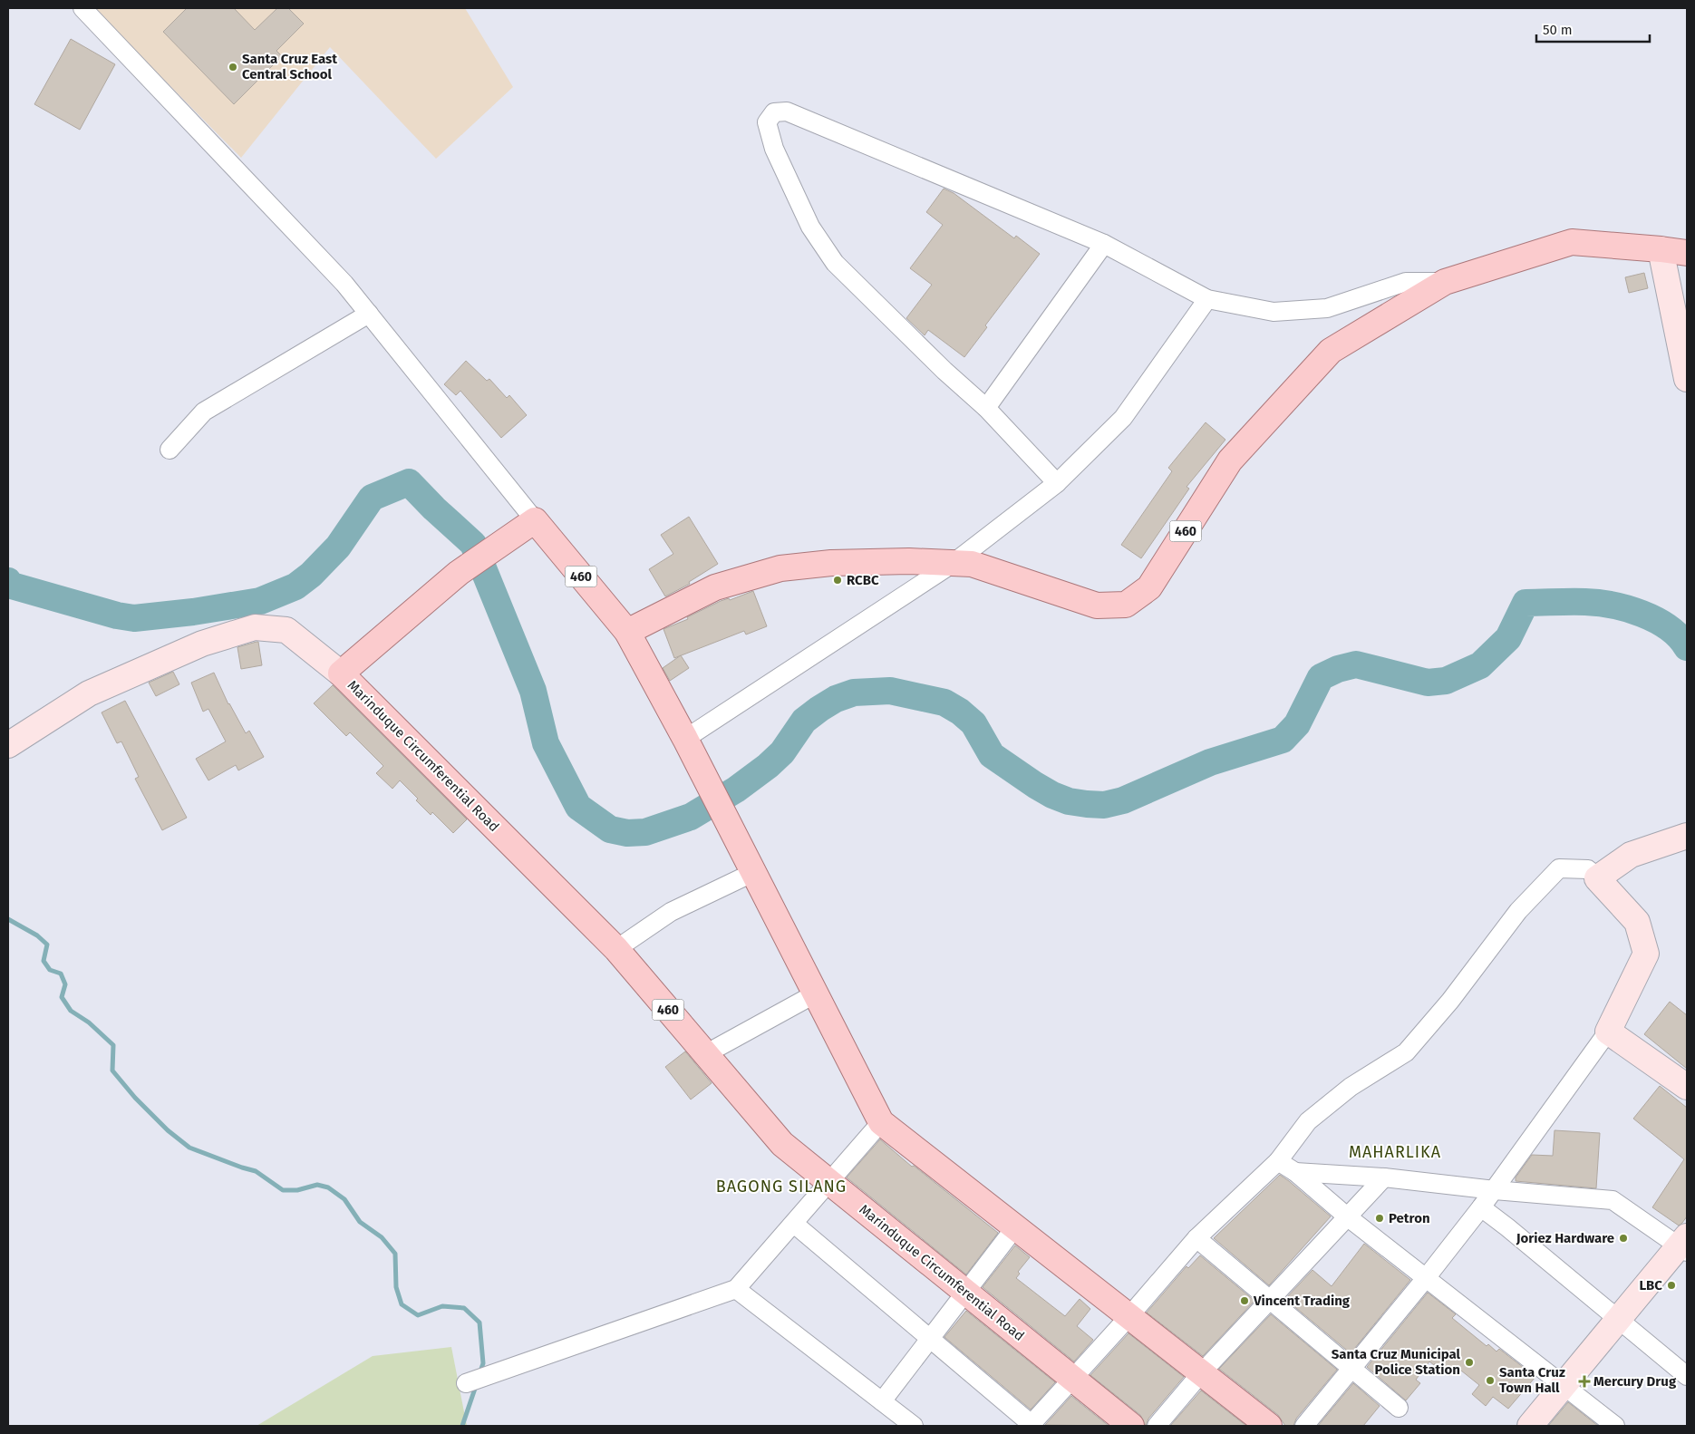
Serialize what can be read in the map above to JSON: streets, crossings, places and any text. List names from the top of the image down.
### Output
{
  "streets": {
    "main road": ["460", "Marinduque Circumferential Road"]
  },
  "crossings": [
    ["460", "Marinduque Circumferential Road"]
  ],
  "districts": ["MAHARLIKA", "BAGONG SILANG"],
  "places": {
    "other": [
      "Santa Cruz East Central School",
      "RCBC",
      "Petron",
      "Joriez Hardware",
      "LBC",
      "Vincent Trading",
      "Santa Cruz Municipal Police Station",
      "Santa Cruz Town Hall"
    ],
    "health": ["Mercury Drug"]
  },
  "scale_bar": "50 m"
}
